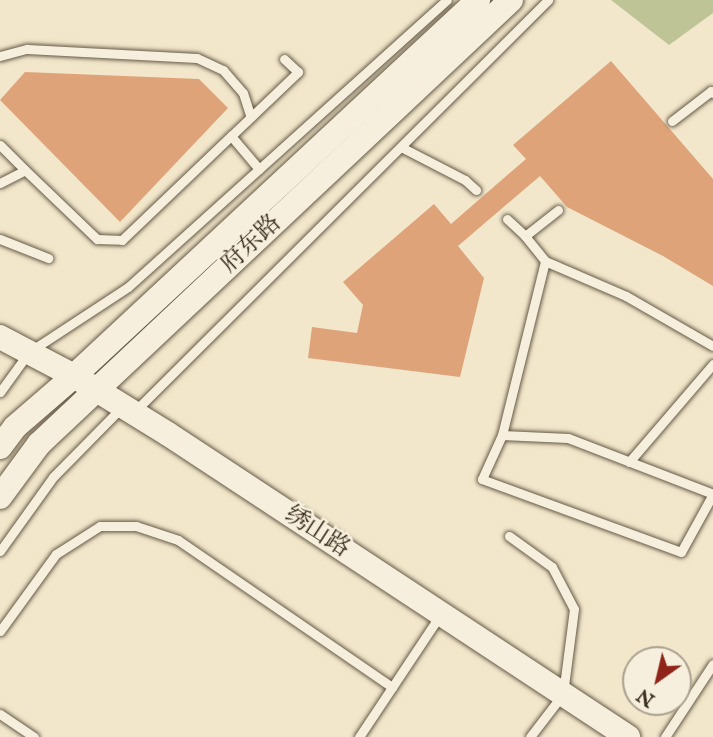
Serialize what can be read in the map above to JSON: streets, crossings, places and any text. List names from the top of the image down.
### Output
{
  "streets": {
    "main road": ["府东路", "绣山路"]
  },
  "crossings": [
    ["府东路", "绣山路"]
  ],
  "north": "bottom left"
}
